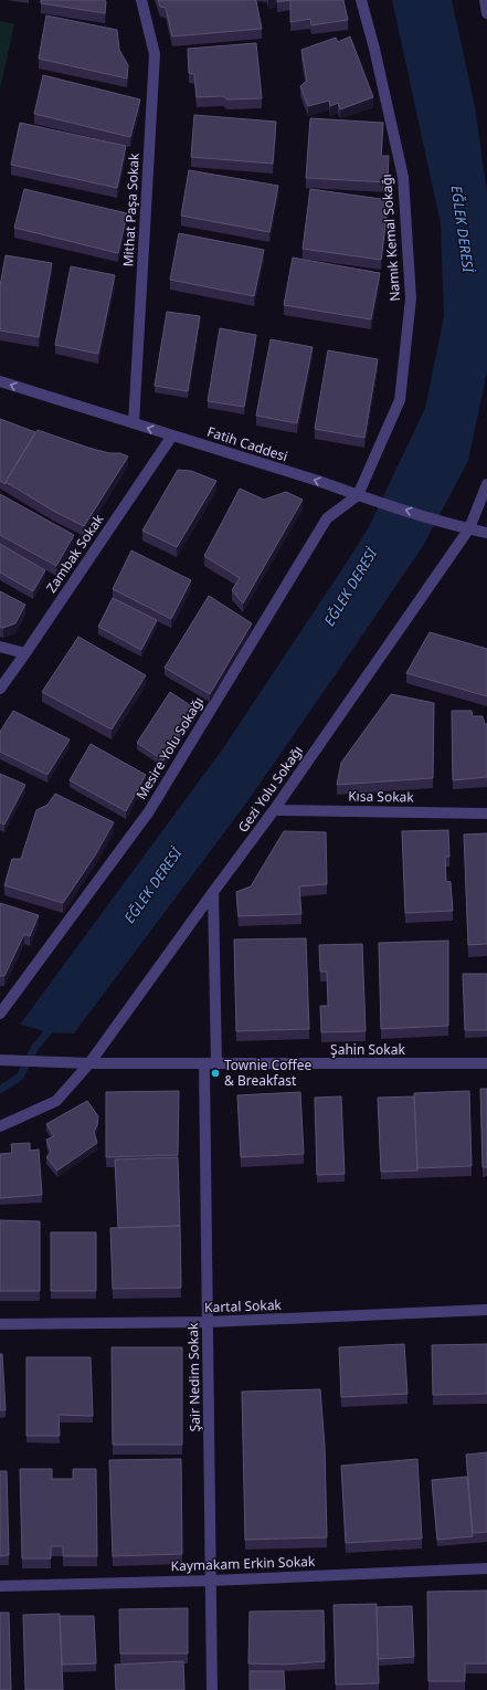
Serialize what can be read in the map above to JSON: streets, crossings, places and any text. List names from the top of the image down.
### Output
{
  "streets": {
    "street": [
      "Mithat Paşa Sokak",
      "Namık Kemal Sokağı",
      "Fatih Caddesi",
      "Zambak Sokak",
      "Mesire Yolu Sokağı",
      "Gezi Yolu Sokağı",
      "Kısa Sokak",
      "Şahin Sokak",
      "Kartal Sokak",
      "Şair Nedim Sokak",
      "Kaymakam Erkin Sokak"
    ]
  },
  "crossings": [
    ["Mithat Paşa Sokak", "Fatih Caddesi"],
    ["Namık Kemal Sokağı", "Fatih Caddesi"],
    ["Namık Kemal Sokağı", "Mesire Yolu Sokağı"],
    ["Fatih Caddesi", "Zambak Sokak"],
    ["Fatih Caddesi", "Mesire Yolu Sokağı"],
    ["Fatih Caddesi", "Gezi Yolu Sokağı"],
    ["Gezi Yolu Sokağı", "Kısa Sokak"],
    ["Gezi Yolu Sokağı", "Şahin Sokak"],
    ["Şahin Sokak", "Şair Nedim Sokak"],
    ["Kartal Sokak", "Şair Nedim Sokak"],
    ["Şair Nedim Sokak", "Kaymakam Erkin Sokak"]
  ],
  "one_way": ["Fatih Caddesi"],
  "water": ["EĞLEK DERESİ"],
  "places": ["Townie Coffee & Breakfast"]
}
